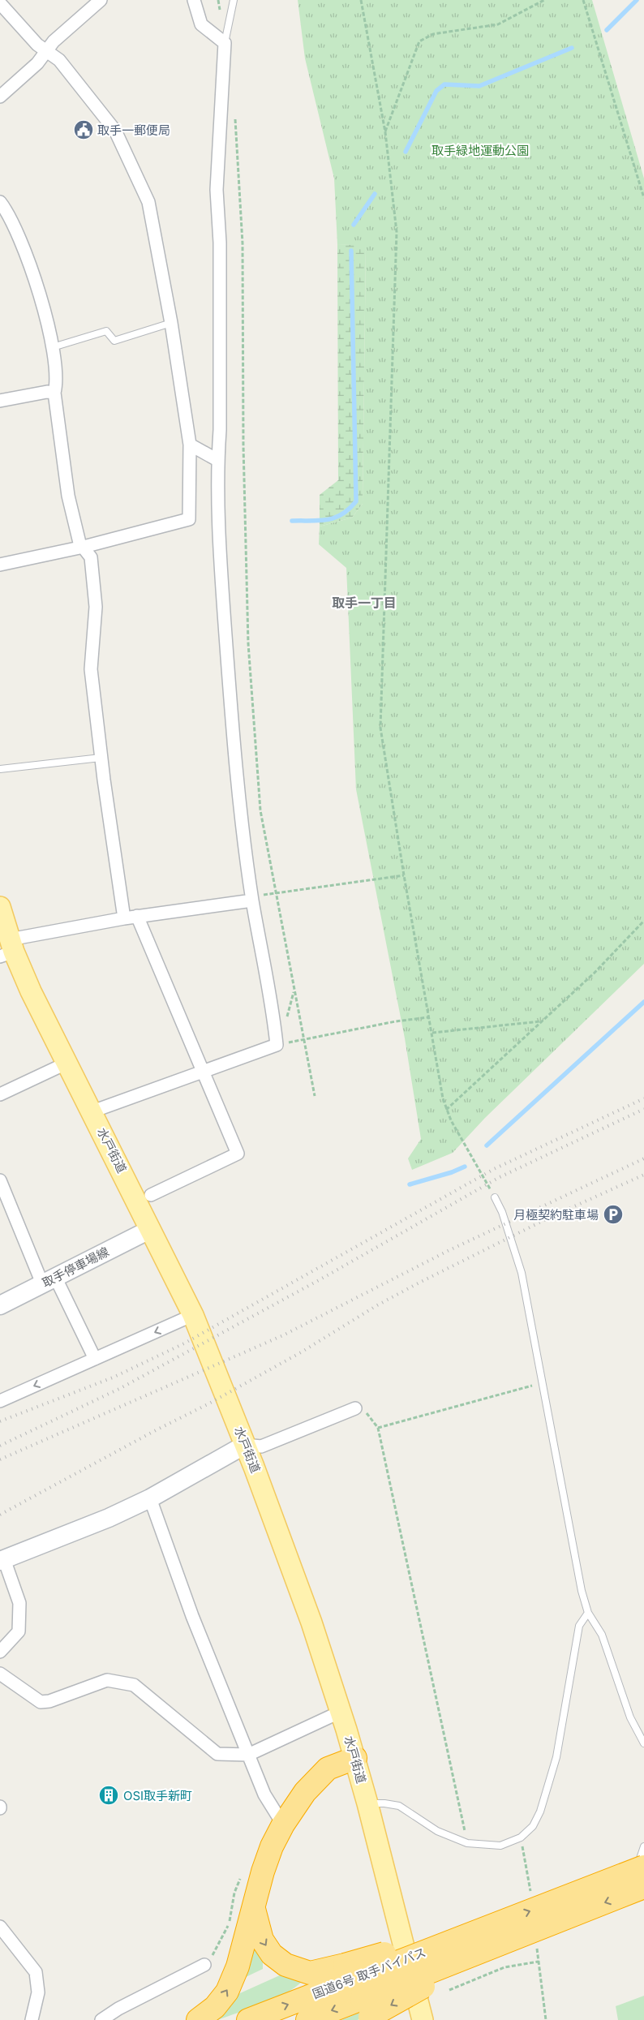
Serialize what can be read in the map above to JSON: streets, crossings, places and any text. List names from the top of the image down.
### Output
{
  "streets": {
    "highway": ["国道6号 取手バイパス"],
    "main road": ["水戸街道"],
    "street": ["取手停車場線"]
  },
  "crossings": [
    ["水戸街道", "取手停車場線"]
  ],
  "districts": ["取手一丁目"],
  "parks": ["取手緑地運動公園"],
  "places": {
    "public building": ["取手一郵便局"],
    "parking": ["月極契約駐車場"],
    "building": ["OSI取手新町"]
  }
}
